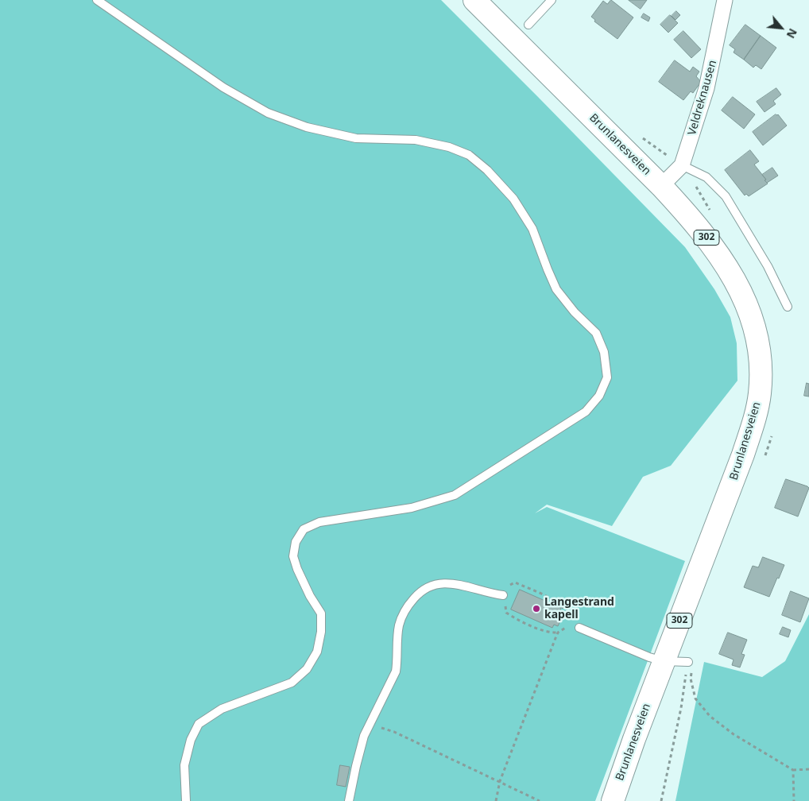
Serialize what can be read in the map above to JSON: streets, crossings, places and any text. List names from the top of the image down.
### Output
{
  "streets": {
    "main road": ["Brunlanesveien", "302"],
    "street": ["Veldreknausen"]
  },
  "crossings": [
    ["Veldreknausen", "Brunlanesveien"]
  ],
  "places": ["Langestrand kapell"],
  "north": "bottom right"
}
